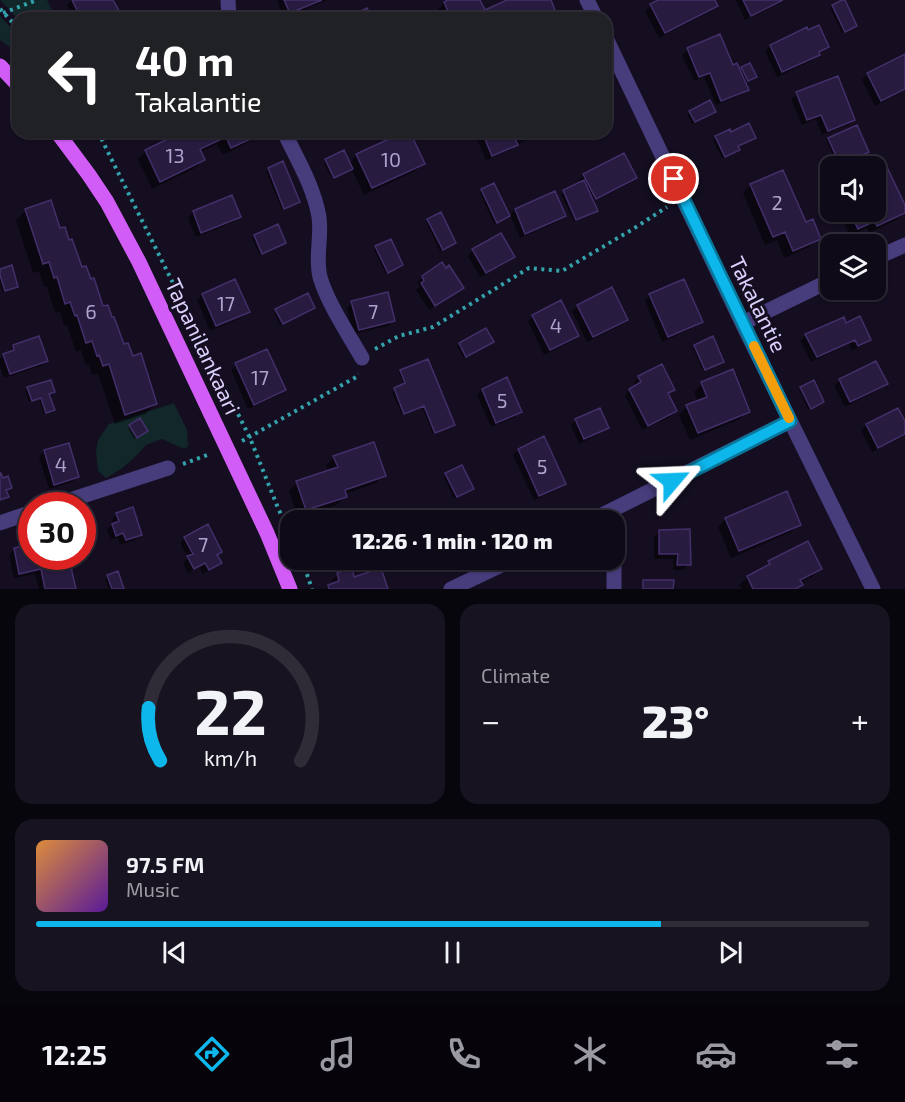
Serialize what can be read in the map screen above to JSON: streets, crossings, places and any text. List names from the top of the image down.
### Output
{
  "streets": {
    "main road": ["Tapanilankaari"],
    "street": ["Takalantie"]
  },
  "house_numbers": [
    "13",
    "10",
    "2",
    "17",
    "6",
    "7",
    "4",
    "17",
    "5",
    "4",
    "5",
    "7"
  ],
  "page": {
    "turn": ["40 m", "Takalantie"],
    "limit": "30",
    "trip": "12:26 · 1 min · 120 m",
    "tile": "Climate",
    "heat": ["−", "23°", "+"],
    "song": ["97.5 FM", "Music"],
    "tabs": "12:25",
    "gauge": ["22", "km/h"]
  }
}
